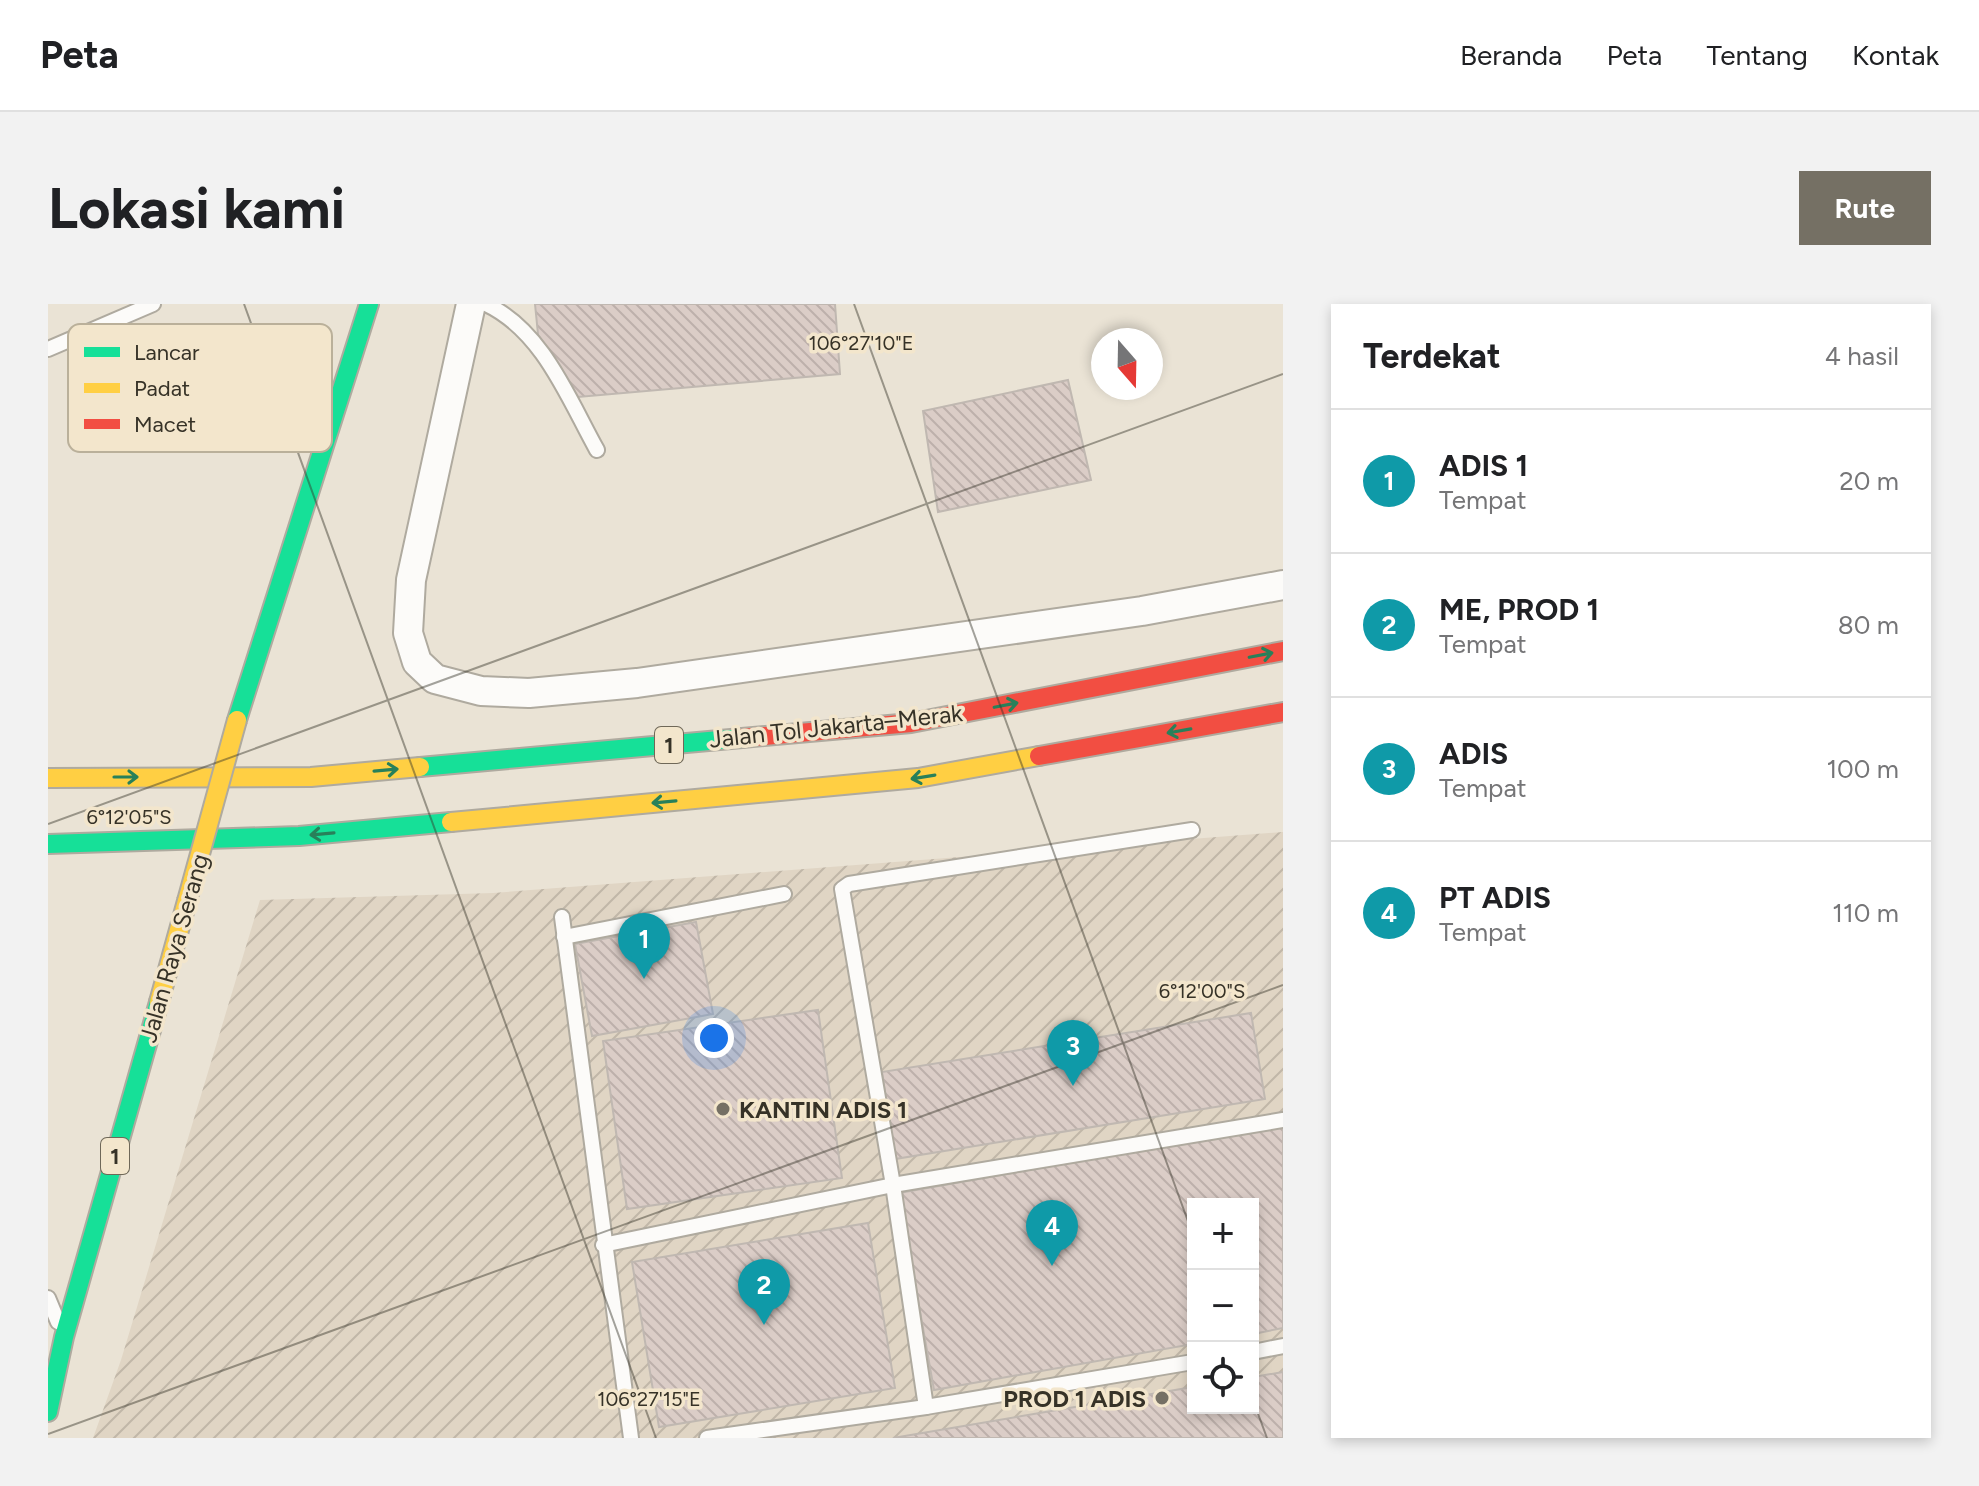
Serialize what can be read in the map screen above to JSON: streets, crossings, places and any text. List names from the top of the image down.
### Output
{
  "streets": {
    "highway": ["Jalan Tol Jakarta–Merak", "1", "Jalan Raya Serang"]
  },
  "places": ["KANTIN ADIS 1", "PROD 1 ADIS"],
  "legend": ["Lancar", "Padat", "Macet"],
  "north": "bottom",
  "page": {
    "header": "Peta",
    "nav": [
      "Beranda",
      "Peta",
      "Tentang",
      "Kontak"
    ],
    "buttons": "Rute",
    "title": "Lokasi kami",
    "heading": ["Terdekat", "4 hasil"],
    "list": [
      {
        "mark": "1",
        "name": "ADIS 1",
        "note": "Tempat",
        "value": "20 m"
      },
      {
        "mark": "2",
        "name": "ME, PROD 1",
        "note": "Tempat",
        "value": "80 m"
      },
      {
        "mark": "3",
        "name": "ADIS",
        "note": "Tempat",
        "value": "100 m"
      },
      {
        "mark": "4",
        "name": "PT ADIS",
        "note": "Tempat",
        "value": "110 m"
      }
    ],
    "pins": [
      "1",
      "3",
      "4",
      "2"
    ],
    "map_buttons": ["+", "−"]
  },
  "coordinates": [
    "106°27'10\"E",
    "6°12'05\"S",
    "6°12'00\"S",
    "106°27'15\"E"
  ]
}
